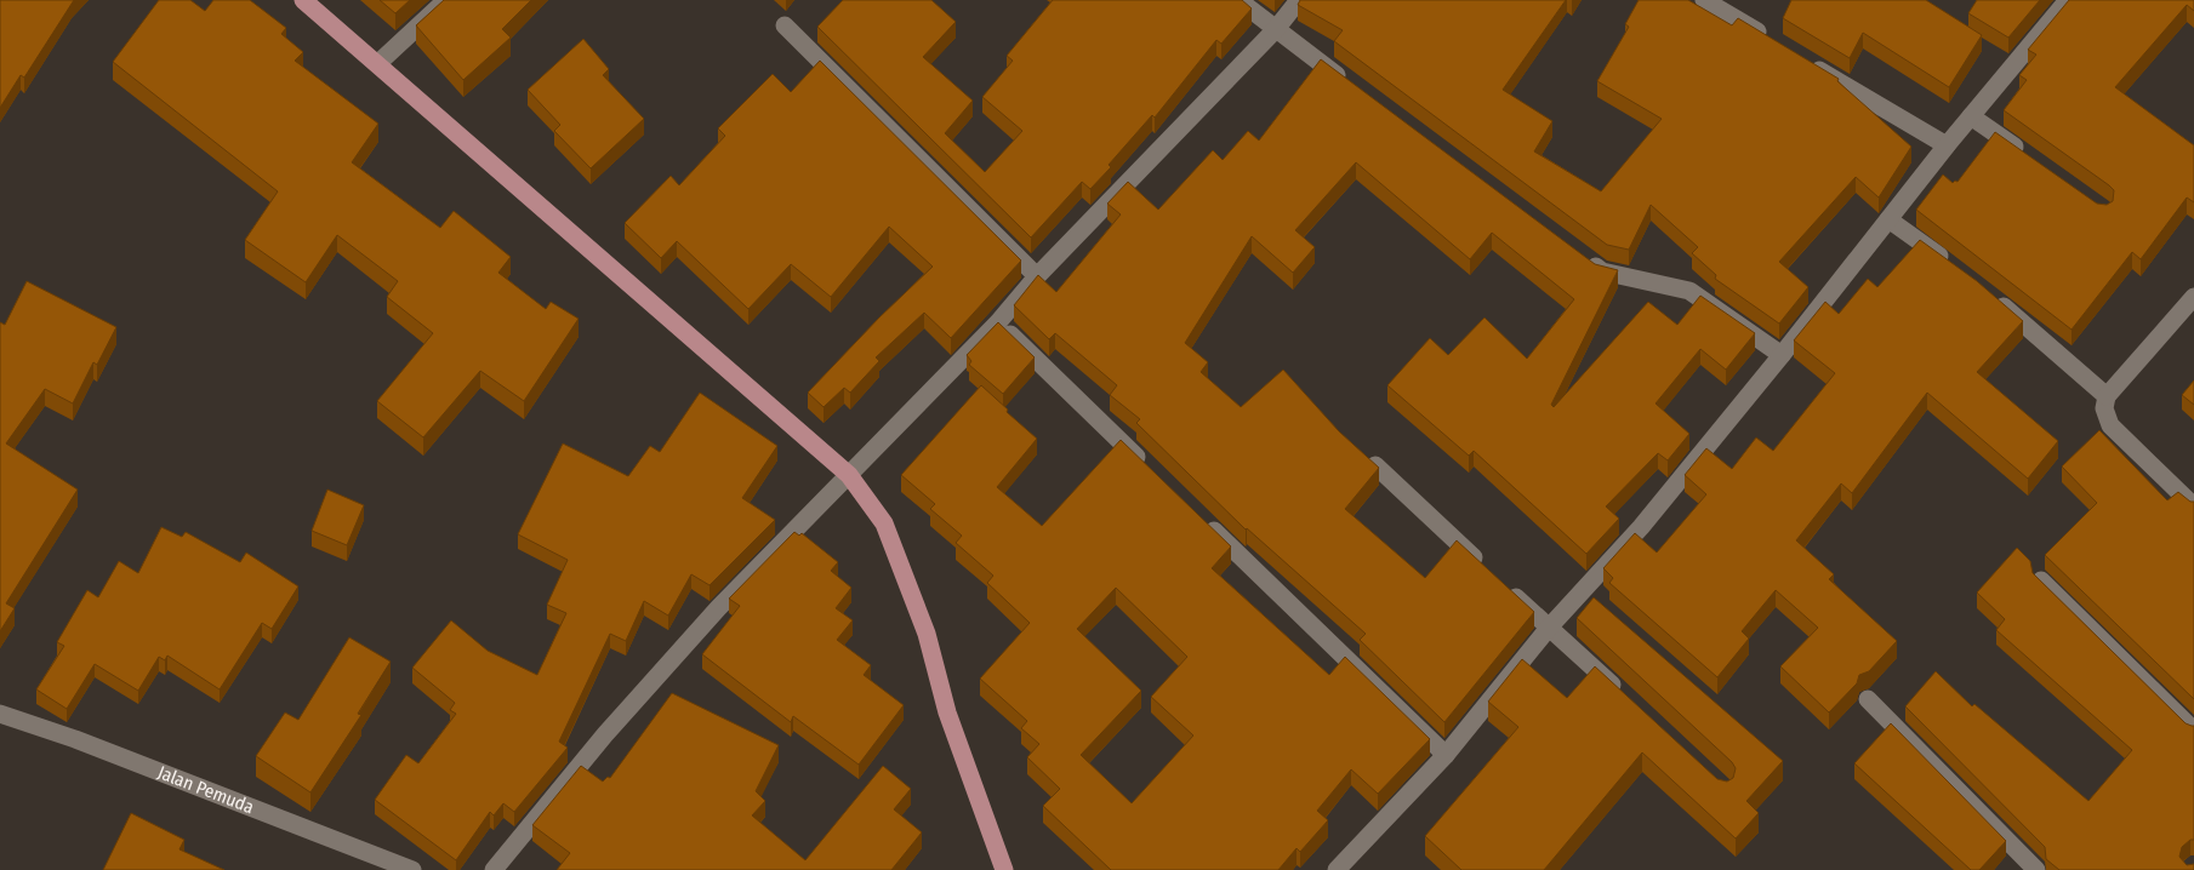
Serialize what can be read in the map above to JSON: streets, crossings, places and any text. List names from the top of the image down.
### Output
{
  "streets": {
    "street": ["Jalan Pemuda"]
  }
}
